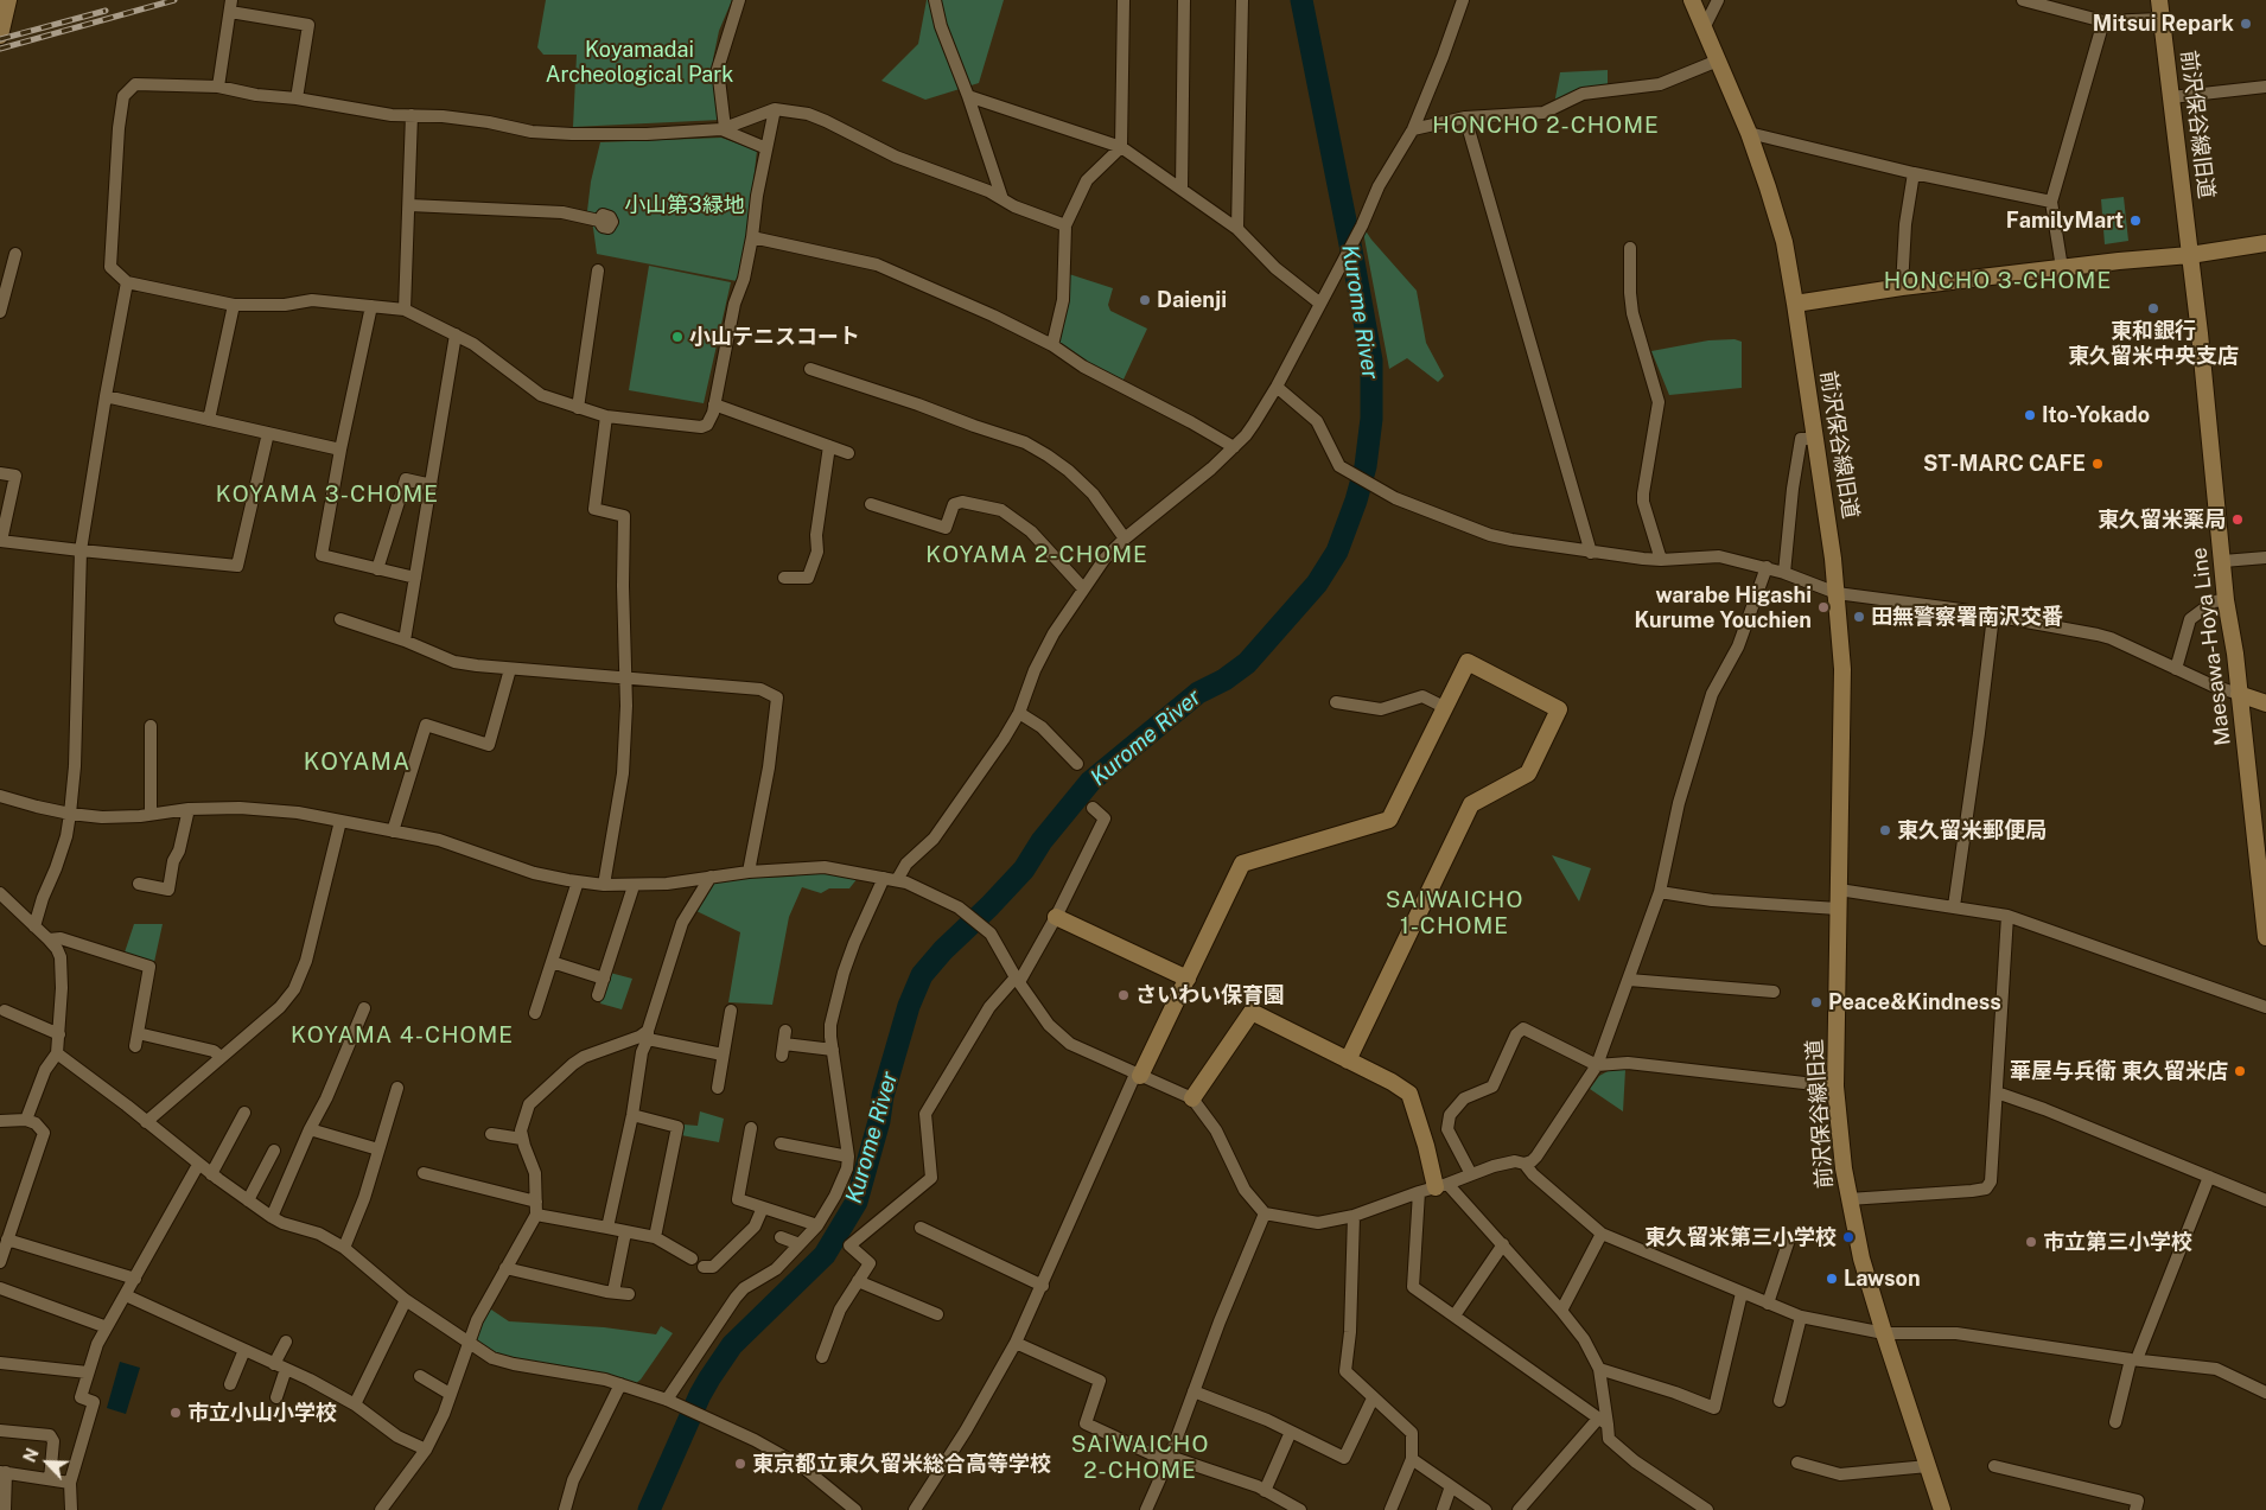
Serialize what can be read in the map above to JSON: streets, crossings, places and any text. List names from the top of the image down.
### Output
{
  "streets": {
    "street": ["前沢保谷線旧道", "Maesawa-Hoya Line"]
  },
  "crossings": [
    ["前沢保谷線旧道", "Maesawa-Hoya Line"]
  ],
  "districts": [
    "HONCHO 2-CHOME",
    "HONCHO 3-CHOME",
    "KOYAMA 3-CHOME",
    "KOYAMA 2-CHOME",
    "KOYAMA",
    "SAIWAICHO 1-CHOME",
    "KOYAMA 4-CHOME",
    "SAIWAICHO 2-CHOME"
  ],
  "water": ["Kurome River"],
  "parks": ["Koyamadai Archeological Park", "小山第3緑地"],
  "places": [
    "Mitsui Repark",
    "FamilyMart",
    "Daienji",
    "東和銀行 東久留米中央支店",
    "小山テニスコート",
    "Ito-Yokado",
    "ST-MARC CAFE",
    "東久留米薬局",
    "warabe Higashi Kurume Youchien",
    "田無警察署南沢交番",
    "東久留米郵便局",
    "さいわい保育園",
    "Peace&Kindness",
    "華屋与兵衛 東久留米店",
    "東久留米第三小学校",
    "市立第三小学校",
    "Lawson",
    "市立小山小学校",
    "東京都立東久留米総合高等学校"
  ],
  "north": "top left"
}
